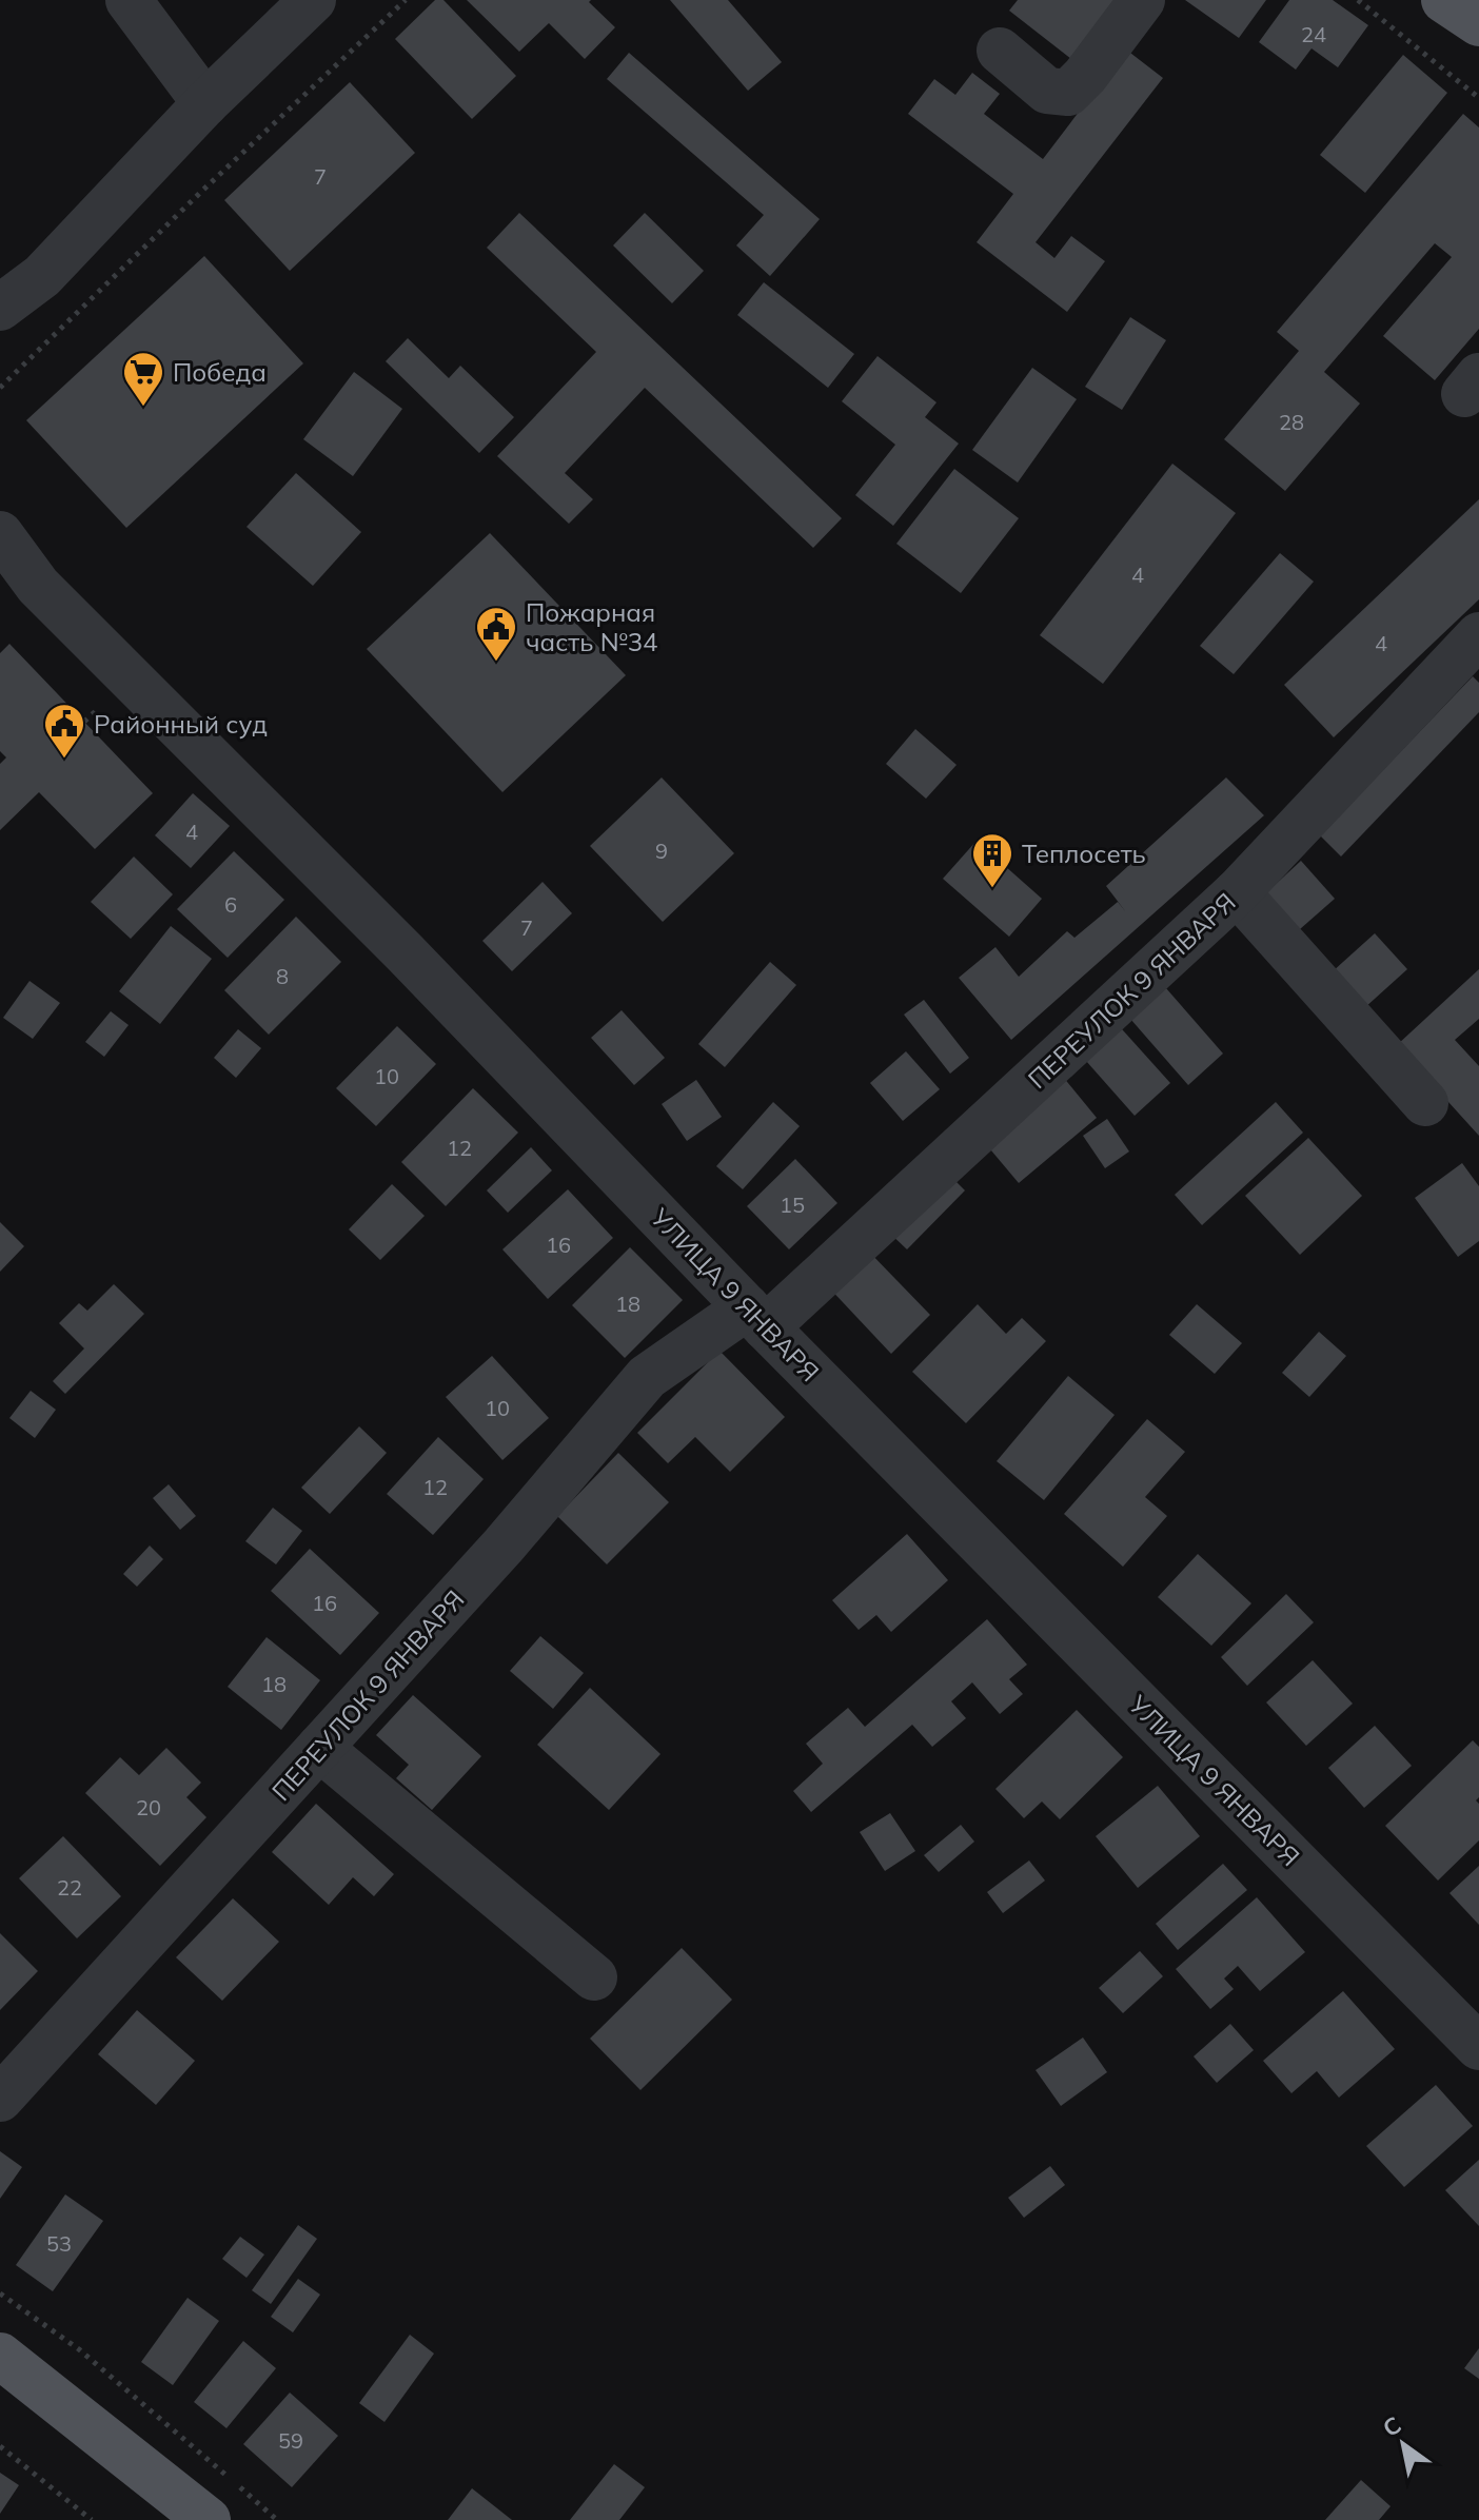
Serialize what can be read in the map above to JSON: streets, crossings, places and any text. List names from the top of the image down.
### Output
{
  "streets": {
    "street": ["ПЕРЕУЛОК 9 ЯНВАРЯ", "УЛИЦА 9 ЯНВАРЯ"]
  },
  "crossings": [
    ["ПЕРЕУЛОК 9 ЯНВАРЯ", "УЛИЦА 9 ЯНВАРЯ"]
  ],
  "places": {
    "supermarket": ["Победа"],
    "public building": ["Пожарная часть №34", "Районный суд"],
    "building": ["Теплосеть"]
  },
  "house_numbers": [
    "24",
    "7",
    "28",
    "4",
    "4",
    "4",
    "9",
    "6",
    "7",
    "8",
    "10",
    "12",
    "15",
    "16",
    "18",
    "10",
    "12",
    "16",
    "18",
    "20",
    "22",
    "53",
    "59"
  ],
  "north": "top left"
}
